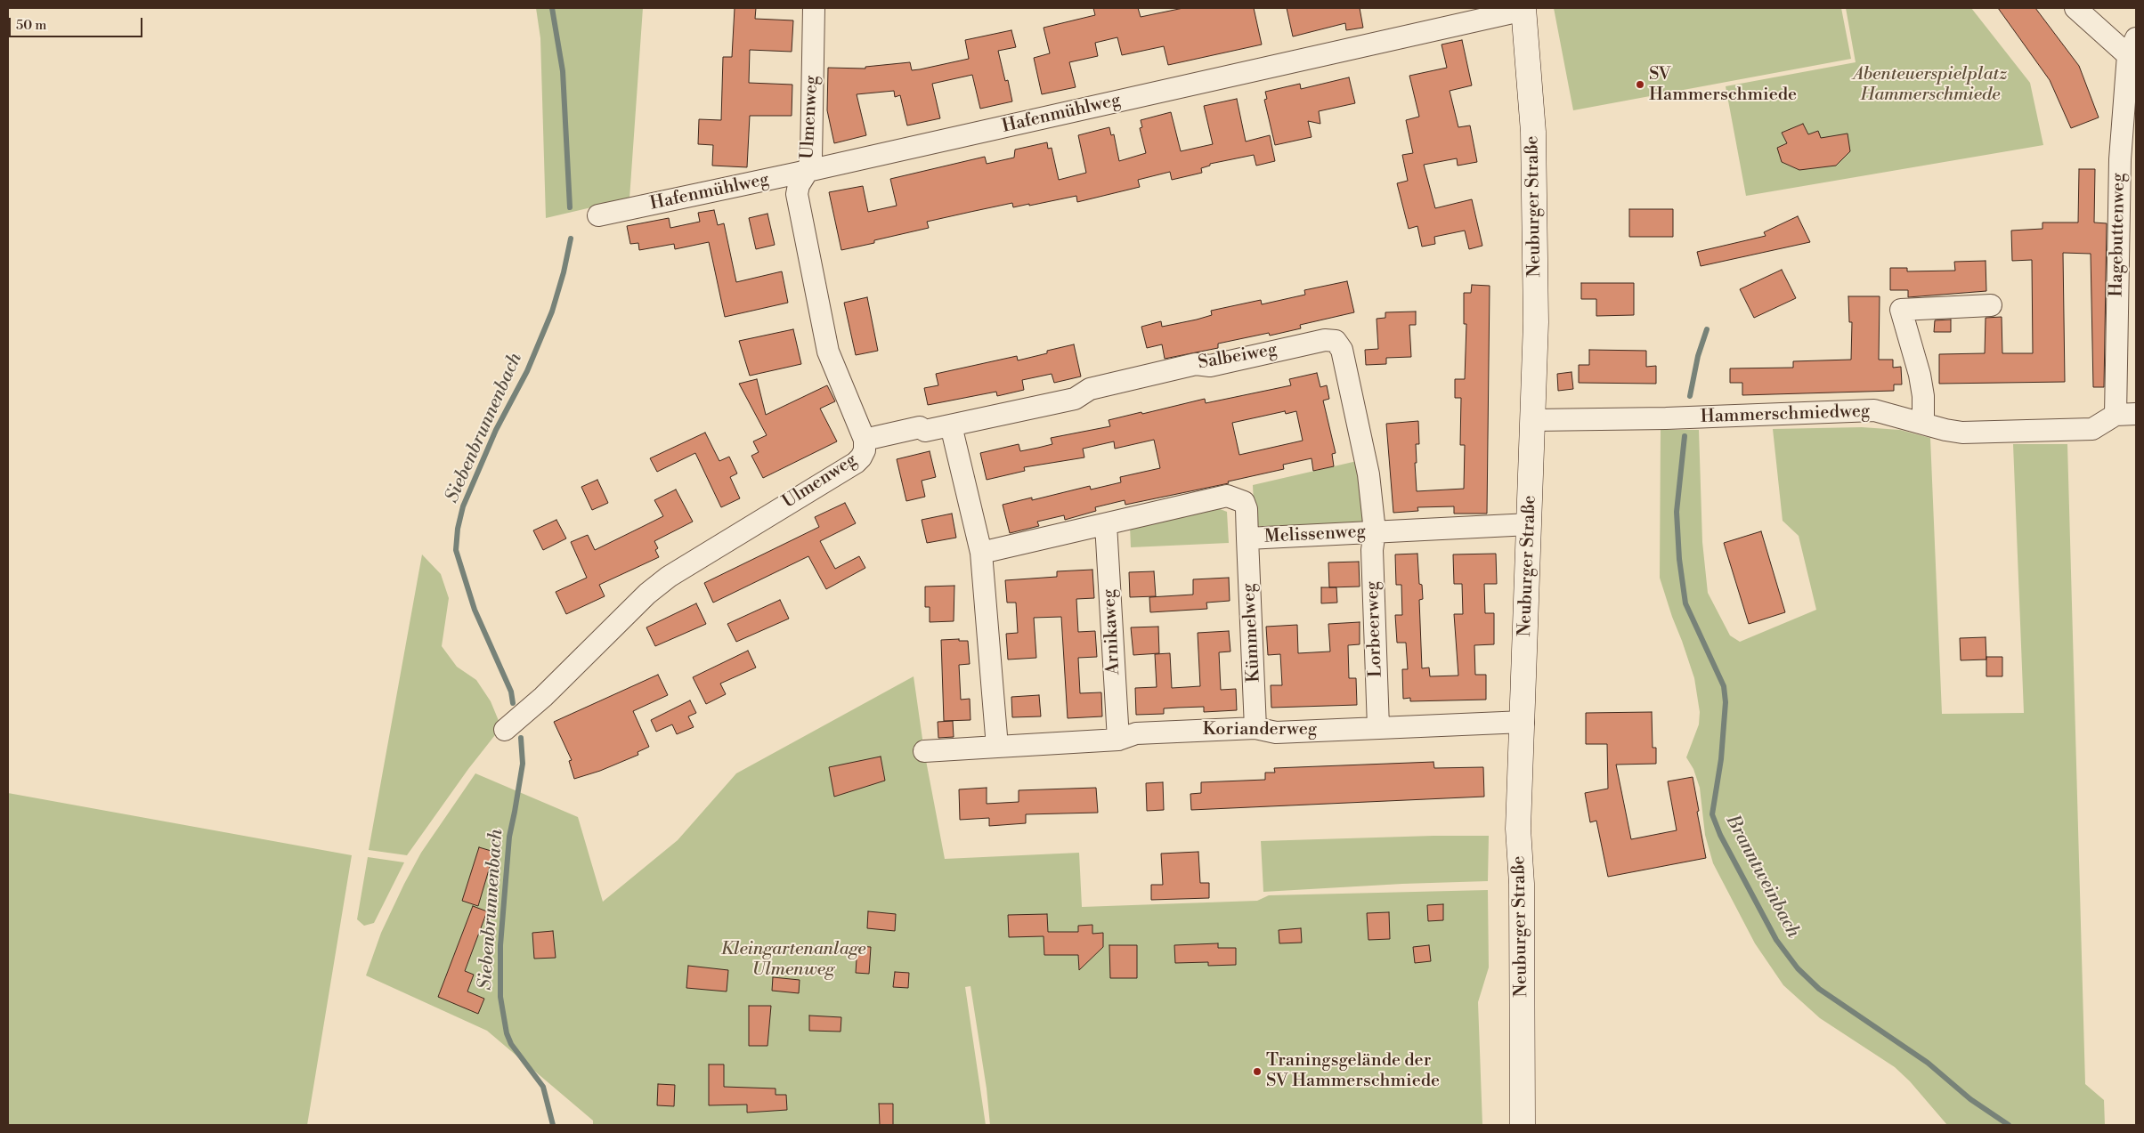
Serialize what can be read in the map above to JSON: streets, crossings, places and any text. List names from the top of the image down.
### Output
{
  "streets": {
    "street": [
      "Hafenmühlweg",
      "Ulmenweg",
      "Neuburger Straße",
      "Hagebuttenweg",
      "Salbeiweg",
      "Hammerschmiedweg",
      "Melissenweg",
      "Lorbeerweg",
      "Arnikaweg",
      "Kümmelweg",
      "Korianderweg"
    ]
  },
  "crossings": [
    ["Hafenmühlweg", "Ulmenweg"],
    ["Hafenmühlweg", "Neuburger Straße"],
    ["Ulmenweg", "Salbeiweg"],
    ["Neuburger Straße", "Hammerschmiedweg"],
    ["Neuburger Straße", "Melissenweg"],
    ["Neuburger Straße", "Korianderweg"],
    ["Hagebuttenweg", "Hammerschmiedweg"],
    ["Salbeiweg", "Melissenweg"],
    ["Salbeiweg", "Lorbeerweg"],
    ["Melissenweg", "Lorbeerweg"],
    ["Melissenweg", "Arnikaweg"],
    ["Melissenweg", "Kümmelweg"],
    ["Lorbeerweg", "Korianderweg"],
    ["Arnikaweg", "Korianderweg"],
    ["Kümmelweg", "Korianderweg"]
  ],
  "water": ["Siebenbrunnenbach", "Branntweinbach"],
  "parks": ["Abenteuerspielplatz Hammerschmiede", "Kleingartenanlage Ulmenweg"],
  "places": ["SV Hammerschmiede", "Traningsgelände der SV Hammerschmiede"],
  "scale_bar": "50 m"
}
